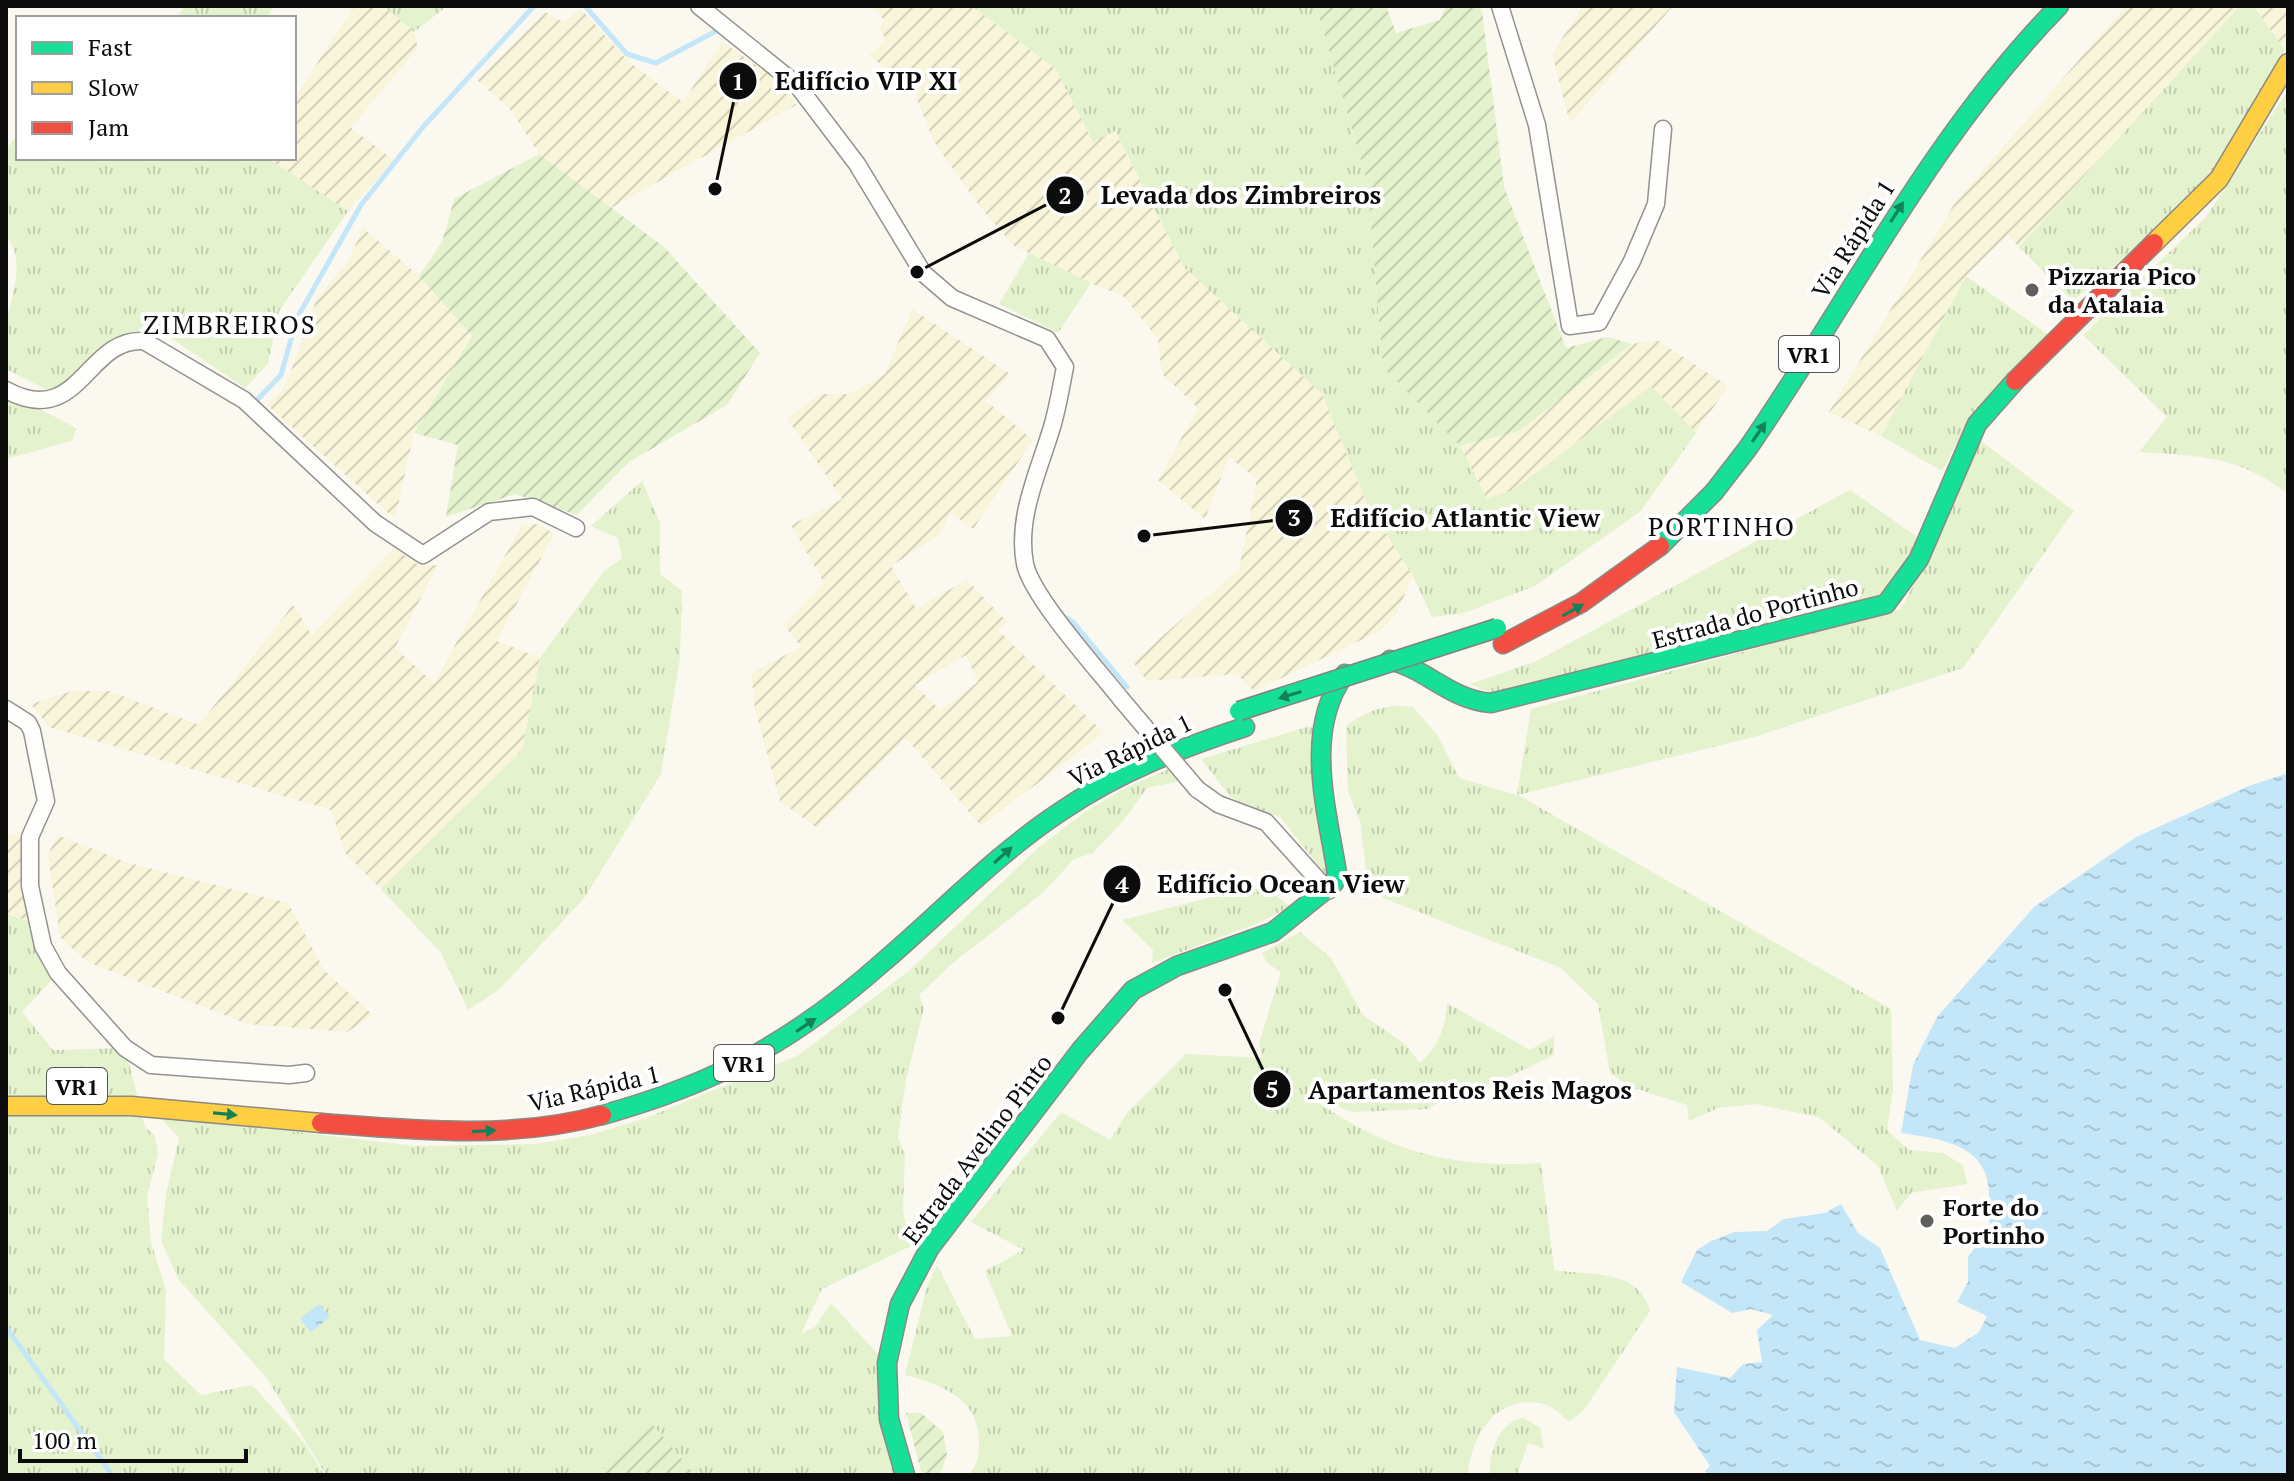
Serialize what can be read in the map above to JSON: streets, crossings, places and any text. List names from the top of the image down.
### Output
{
  "streets": {
    "main road": [
      "Via Rápida 1",
      "VR1",
      "Estrada do Portinho",
      "Estrada Avelino Pinto"
    ]
  },
  "crossings": [
    ["Estrada do Portinho", "Estrada Avelino Pinto"]
  ],
  "districts": ["ZIMBREIROS", "PORTINHO"],
  "places": [
    "Edifício VIP XI",
    "Levada dos Zimbreiros",
    "Pizzaria Pico da Atalaia",
    "Edifício Atlantic View",
    "Apartamentos Reis Magos",
    "Edifício Ocean View",
    "Forte do Portinho"
  ],
  "legend": ["Fast", "Slow", "Jam"],
  "scale_bar": "100 m"
}
